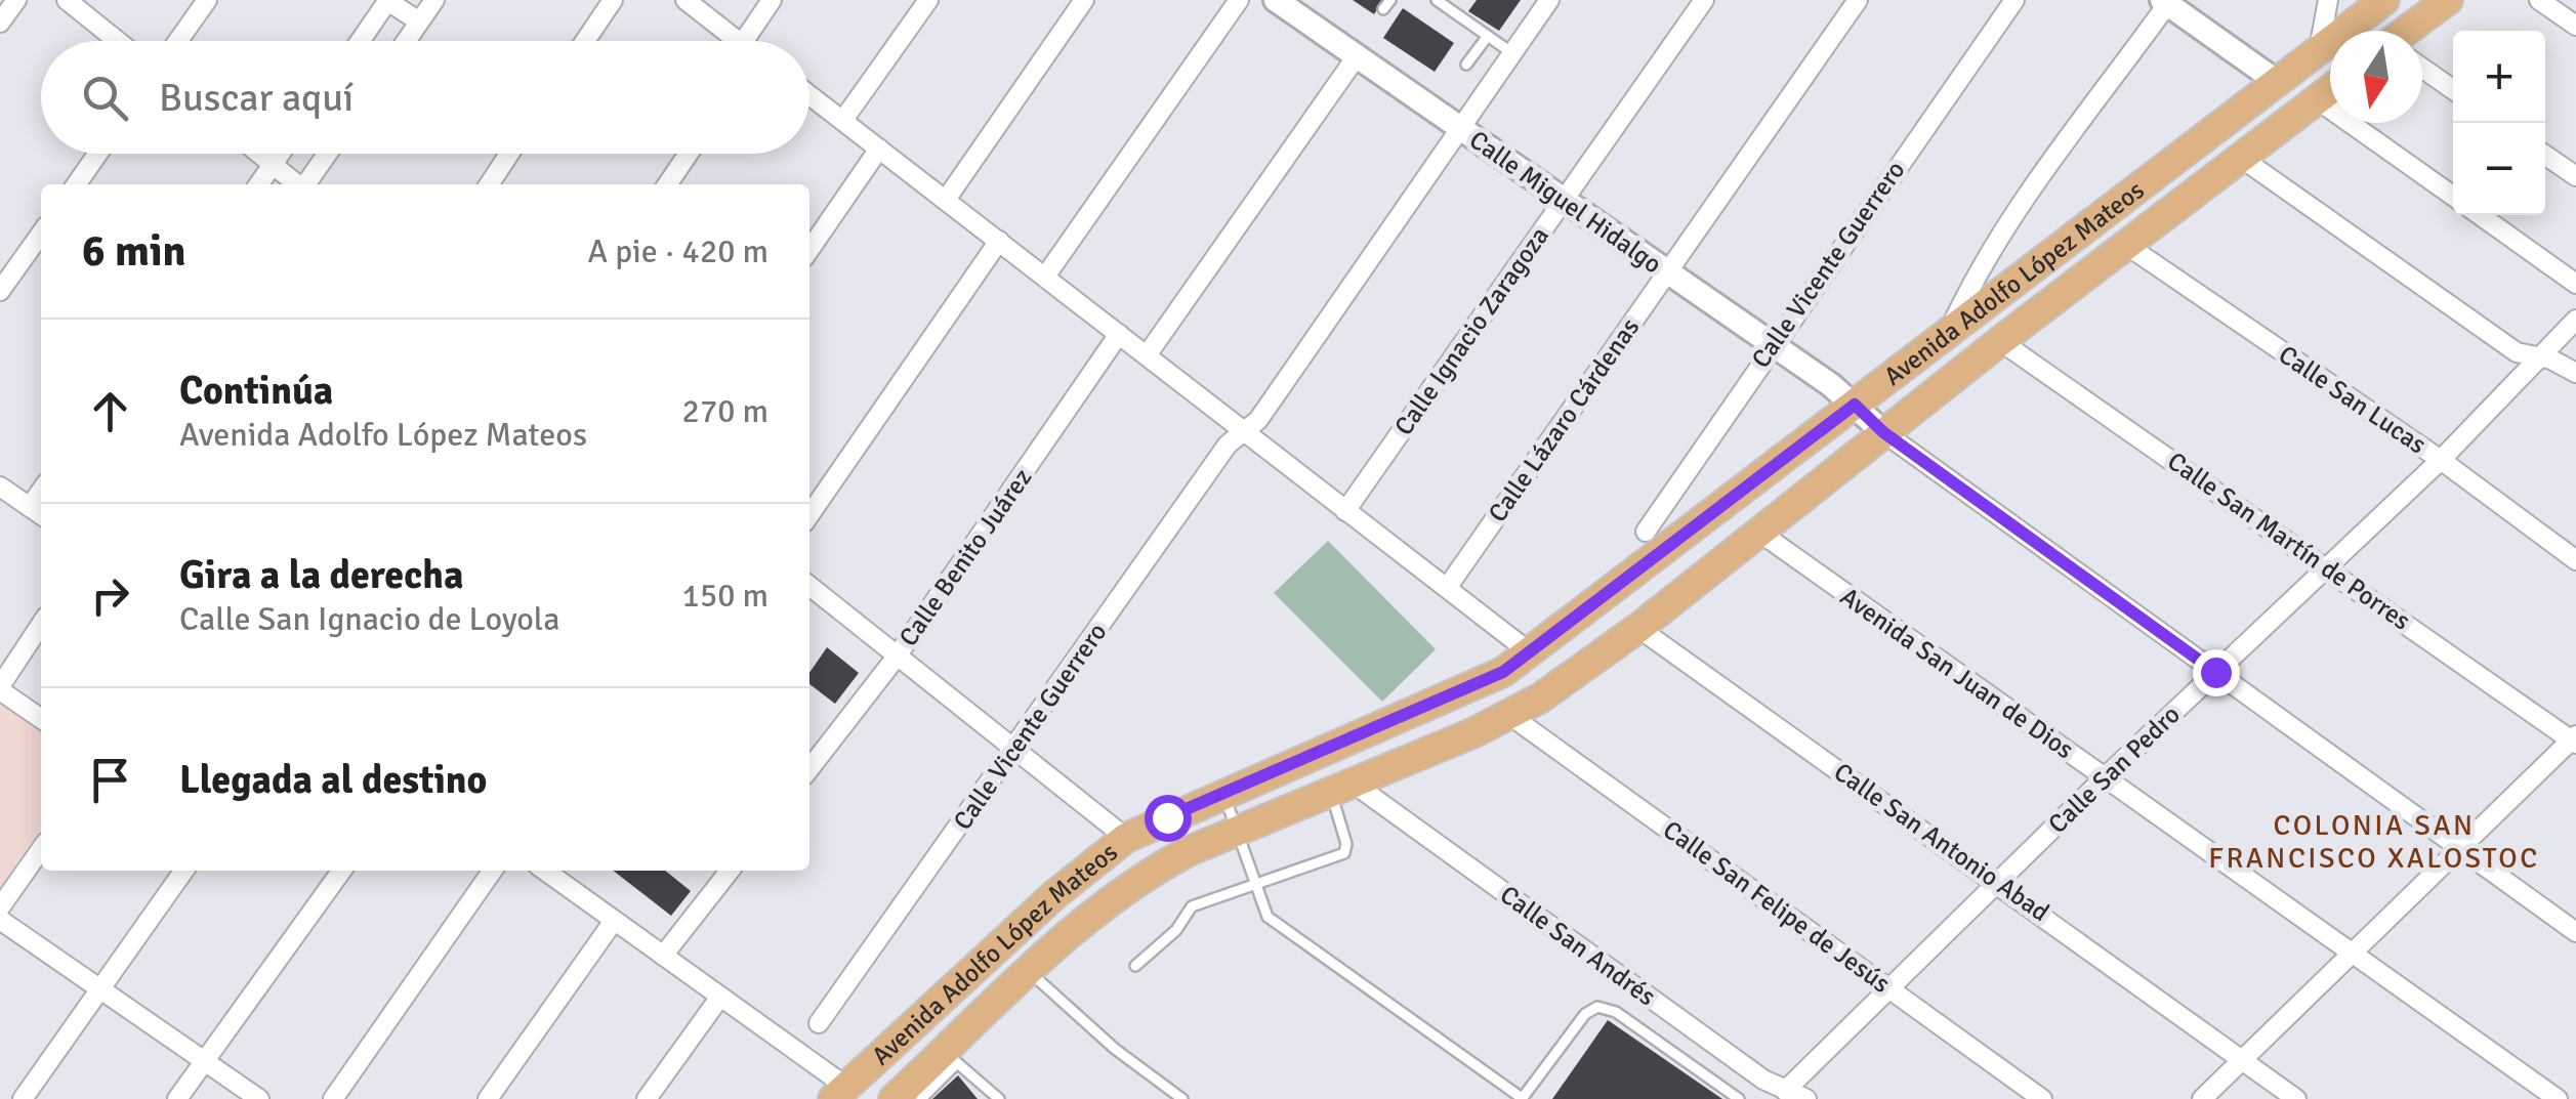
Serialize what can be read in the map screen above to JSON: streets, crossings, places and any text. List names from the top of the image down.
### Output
{
  "streets": {
    "main road": ["Avenida Adolfo López Mateos"],
    "street": [
      "Calle Miguel Hidalgo",
      "Calle Vicente Guerrero",
      "Calle Ignacio Zaragoza",
      "Calle San Lucas",
      "Calle Lázaro Cárdenas",
      "Calle San Martín de Porres",
      "Calle Benito Juárez",
      "Avenida San Juan de Dios",
      "Calle San Pedro",
      "Calle San Antonio Abad",
      "Calle San Felipe de Jesús",
      "Calle San Andrés"
    ]
  },
  "crossings": [
    ["Calle Miguel Hidalgo", "Calle Vicente Guerrero"],
    ["Calle Miguel Hidalgo", "Avenida Adolfo López Mateos"],
    ["Calle Miguel Hidalgo", "Calle Ignacio Zaragoza"],
    ["Calle Miguel Hidalgo", "Calle Lázaro Cárdenas"],
    ["Avenida Adolfo López Mateos", "Calle San Lucas"],
    ["Avenida Adolfo López Mateos", "Calle San Martín de Porres"],
    ["Avenida Adolfo López Mateos", "Avenida San Juan de Dios"],
    ["Avenida Adolfo López Mateos", "Calle San Antonio Abad"],
    ["Avenida Adolfo López Mateos", "Calle San Felipe de Jesús"],
    ["Avenida Adolfo López Mateos", "Calle San Andrés"],
    ["Calle San Lucas", "Calle San Pedro"],
    ["Calle San Martín de Porres", "Calle San Pedro"],
    ["Avenida San Juan de Dios", "Calle San Pedro"],
    ["Calle San Pedro", "Calle San Antonio Abad"],
    ["Calle San Pedro", "Calle San Felipe de Jesús"],
    ["Calle San Pedro", "Calle San Andrés"]
  ],
  "districts": ["COLONIA SAN FRANCISCO XALOSTOC"],
  "north": "bottom",
  "page": {
    "map_buttons": ["+", "−"],
    "search": "Buscar aquí",
    "heading": ["6 min", "A pie · 420 m"],
    "list": [
      ["Continúa", "Avenida Adolfo López Mateos", "270 m"],
      ["Gira a la derecha", "Calle San Ignacio de Loyola", "150 m"],
      "Llegada al destino"
    ]
  }
}
